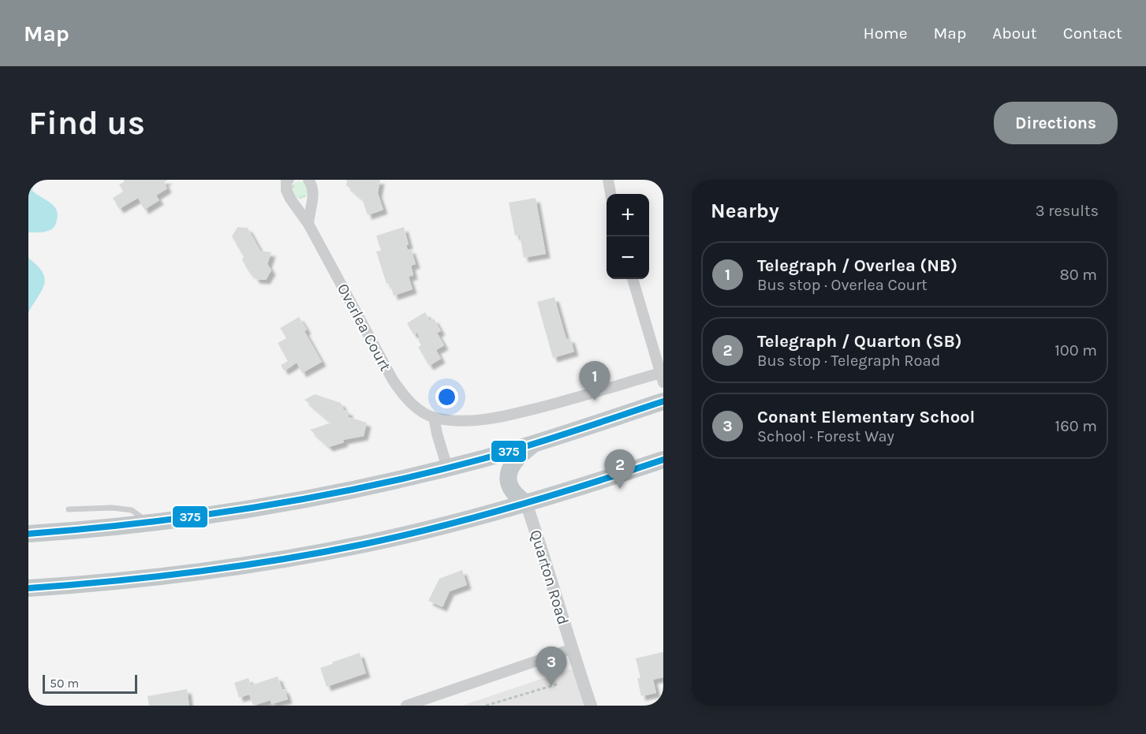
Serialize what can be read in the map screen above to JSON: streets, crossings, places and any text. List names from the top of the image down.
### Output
{
  "streets": {
    "street": ["Overlea Court", "Quarton Road"]
  },
  "lines": ["transit line 375"],
  "scale_bar": "50 m",
  "page": {
    "header": "Map",
    "nav": [
      "Home",
      "Map",
      "About",
      "Contact"
    ],
    "buttons": "Directions",
    "title": "Find us",
    "heading": ["Nearby", "3 results"],
    "map_buttons": ["+", "−"],
    "list": [
      {
        "mark": "1",
        "name": "Telegraph / Overlea (NB)",
        "note": "Bus stop · Overlea Court",
        "value": "80 m"
      },
      {
        "mark": "2",
        "name": "Telegraph / Quarton (SB)",
        "note": "Bus stop · Telegraph Road",
        "value": "100 m"
      },
      {
        "mark": "3",
        "name": "Conant Elementary School",
        "note": "School · Forest Way",
        "value": "160 m"
      }
    ],
    "pins": ["1", "2", "3"],
    "scale": "50 m"
  }
}
